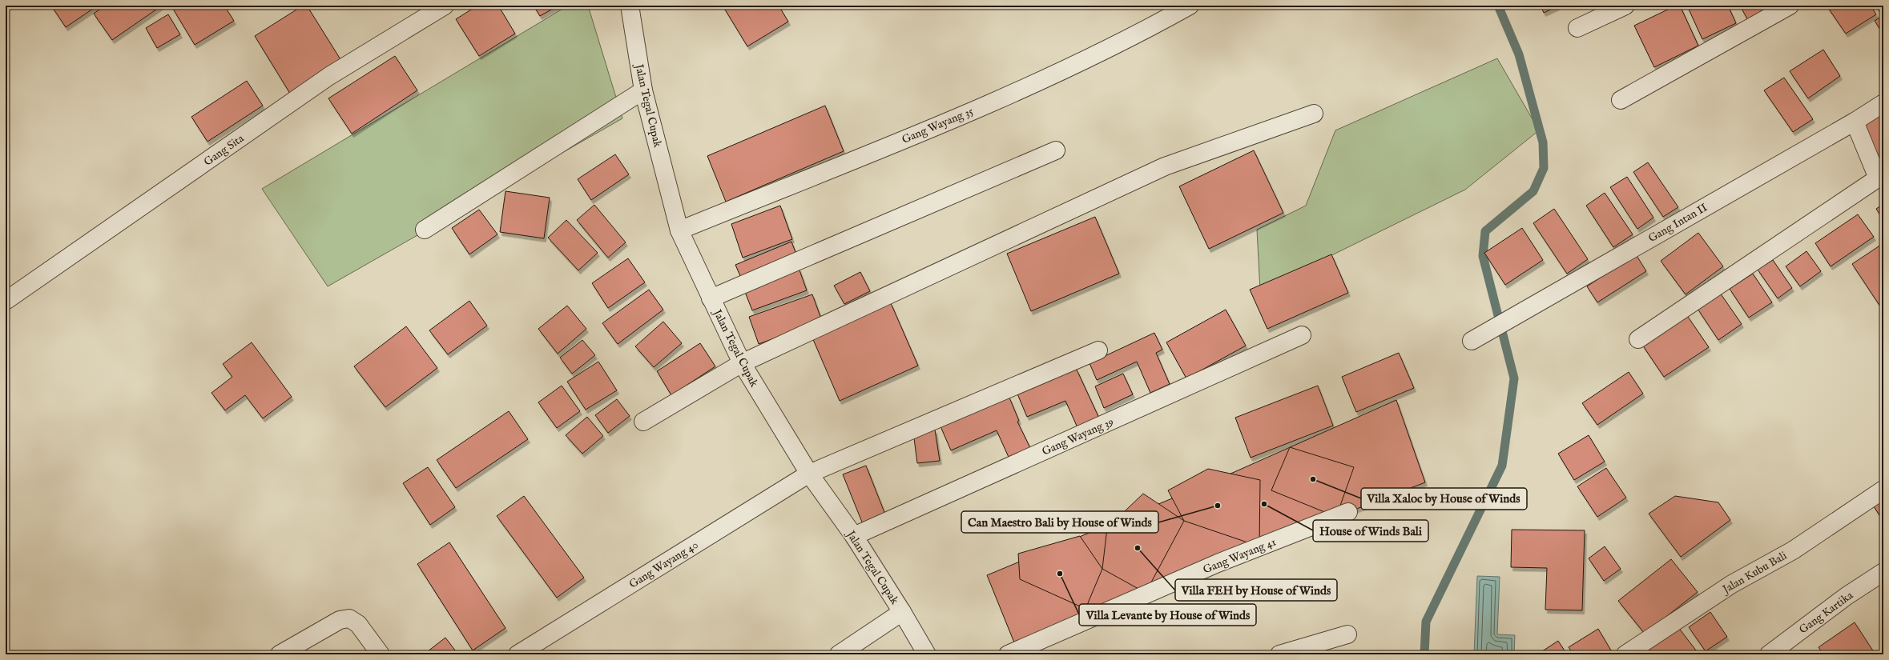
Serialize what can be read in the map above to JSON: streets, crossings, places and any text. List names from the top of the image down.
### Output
{
  "streets": {
    "street": [
      "Jalan Tegal Cupak",
      "Gang Wayang 35",
      "Gang Sita",
      "Gang Intan II",
      "Gang Wayang 39",
      "Gang Wayang 41",
      "Gang Wayang 40",
      "Jalan Kubu Bali",
      "Gang Kartika"
    ]
  },
  "crossings": [
    ["Jalan Tegal Cupak", "Gang Wayang 35"],
    ["Jalan Tegal Cupak", "Gang Wayang 39"],
    ["Jalan Tegal Cupak", "Gang Wayang 40"]
  ],
  "places": [
    "Villa Xaloc by House of Winds",
    "House of Winds Bali",
    "Can Maestro Bali by House of Winds",
    "Villa FEH by House of Winds",
    "Villa Levante by House of Winds"
  ]
}
